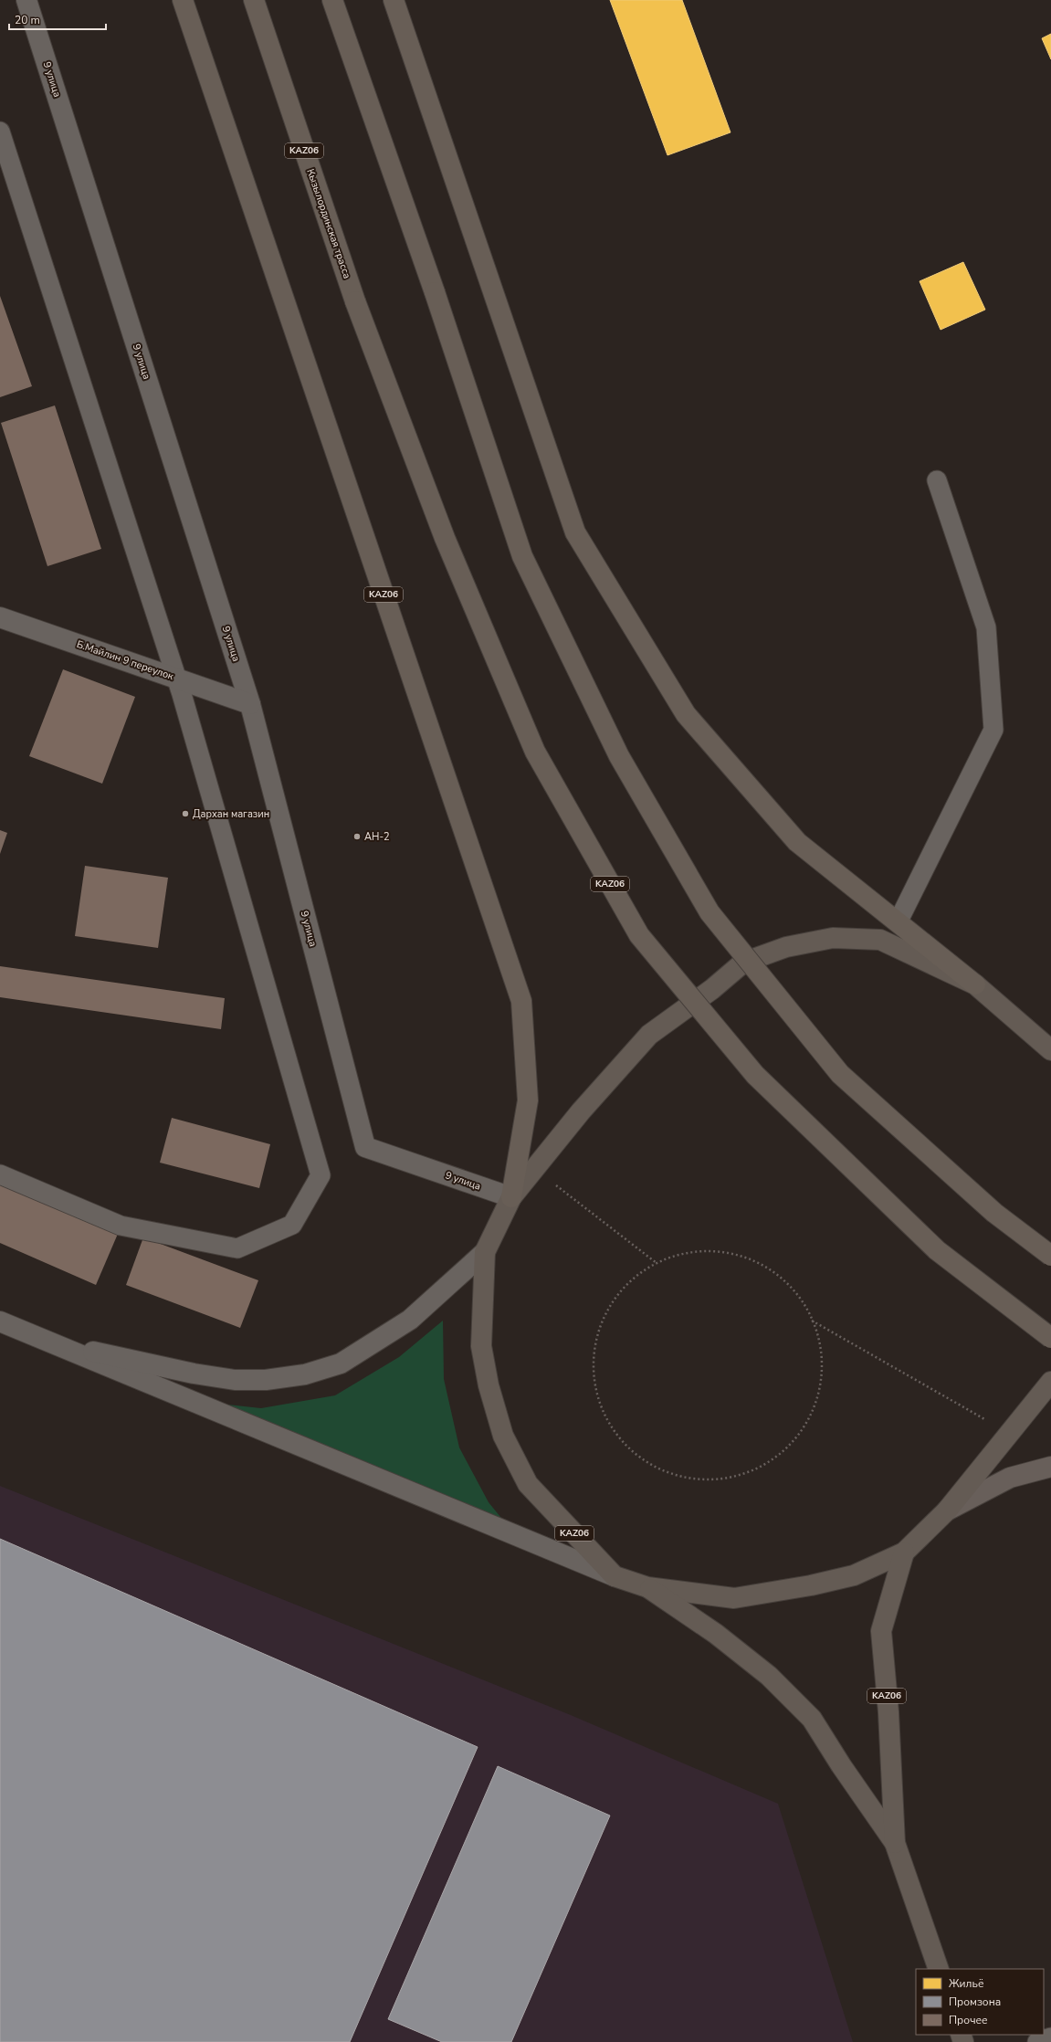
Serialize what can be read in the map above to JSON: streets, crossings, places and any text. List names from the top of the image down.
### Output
{
  "streets": {
    "highway": ["KАZ06", "Кызылординская трасса"],
    "street": ["9 улица", "Б.Майлин 9 переулок"]
  },
  "crossings": [
    ["9 улица", "KАZ06"],
    ["9 улица", "Б.Майлин 9 переулок"]
  ],
  "places": ["Дархан магазин", "АН-2"],
  "legend": ["Жильё", "Промзона", "Прочее"],
  "scale_bar": "20 m"
}
